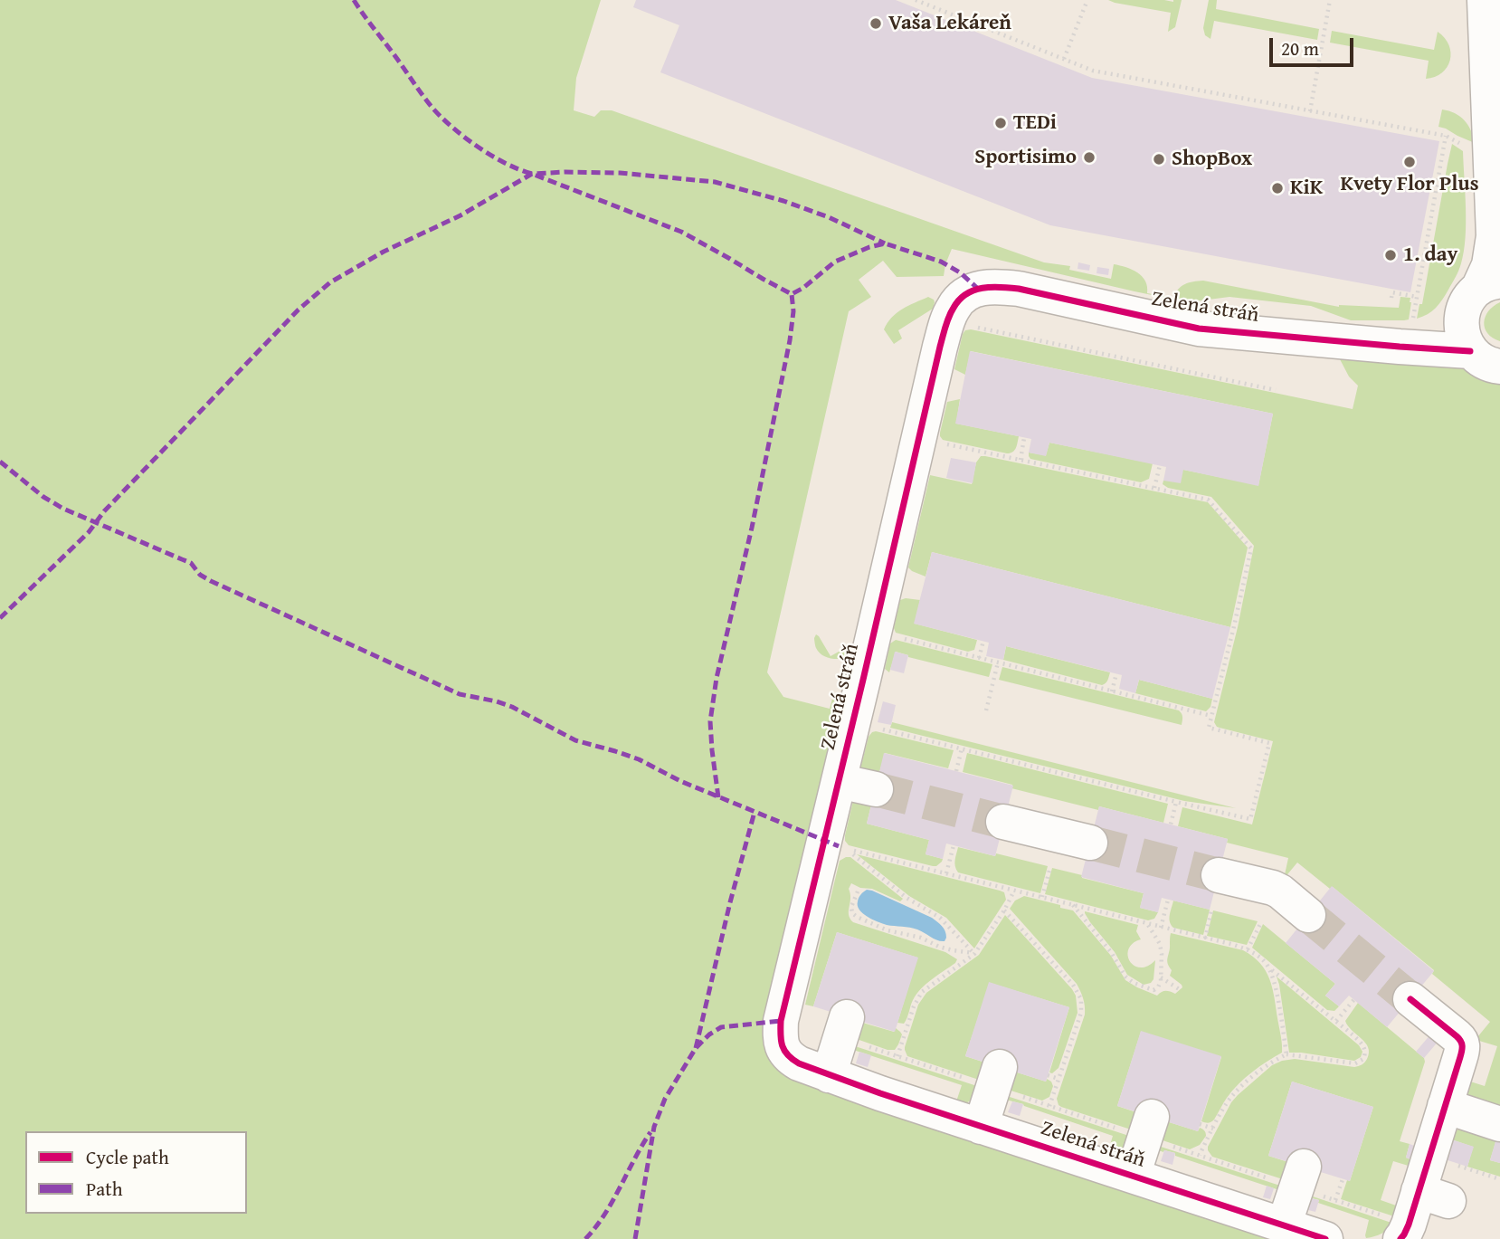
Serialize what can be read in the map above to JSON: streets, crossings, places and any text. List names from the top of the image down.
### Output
{
  "streets": {
    "street": ["Zelená stráň"]
  },
  "places": [
    "Vaša Lekáreň",
    "TEDi",
    "Sportisimo",
    "ShopBox",
    "Kvety Flor Plus",
    "KiK",
    "1. day"
  ],
  "legend": ["Cycle path", "Path"],
  "scale_bar": "20 m"
}
